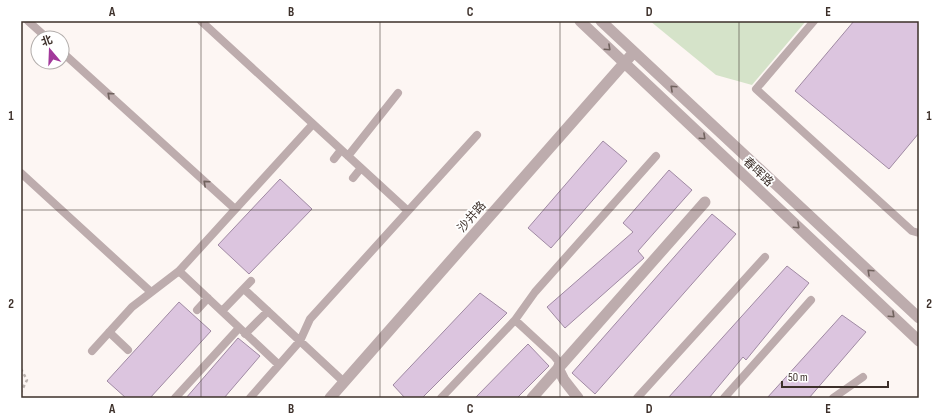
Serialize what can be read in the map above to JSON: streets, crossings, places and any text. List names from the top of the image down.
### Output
{
  "streets": {
    "street": ["春晖路", "沙井路"]
  },
  "crossings": [
    ["春晖路", "沙井路"]
  ],
  "scale_bar": "50 m",
  "north": "top",
  "grid": {
    "columns": [
      "A",
      "B",
      "C",
      "D",
      "E"
    ],
    "rows": ["1", "2"]
  }
}
